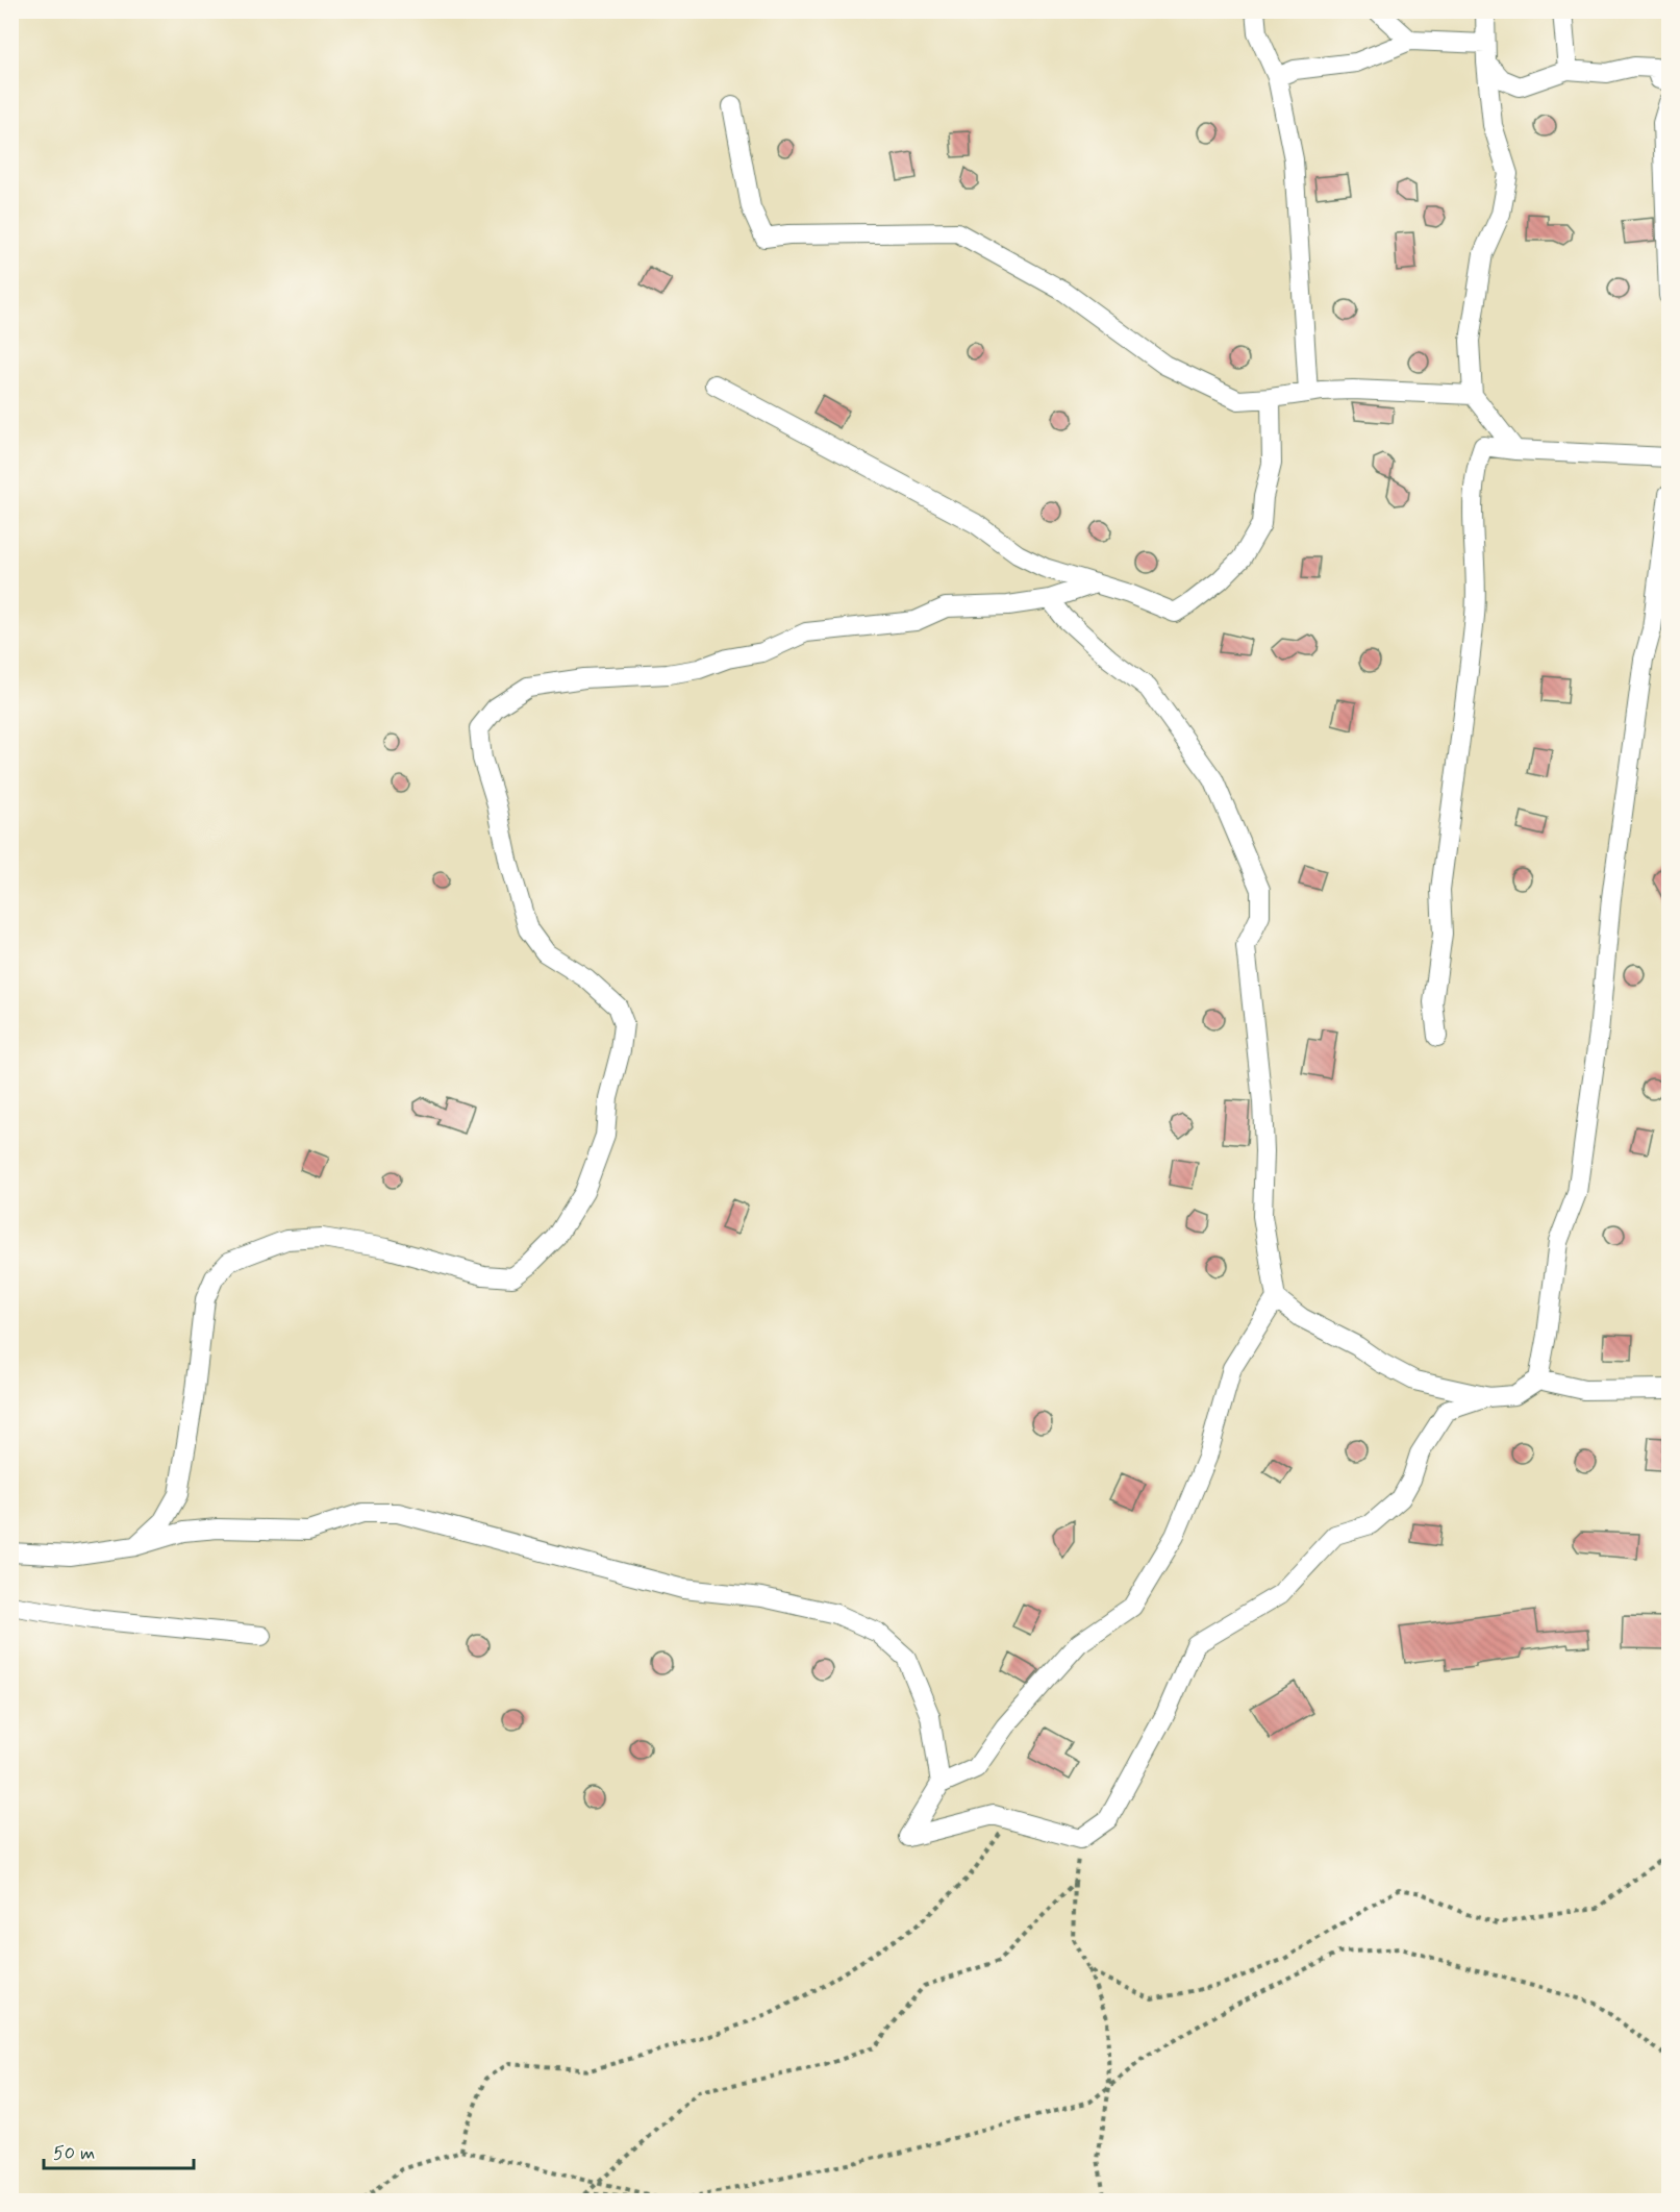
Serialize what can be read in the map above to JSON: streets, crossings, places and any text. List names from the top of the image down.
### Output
{
  "scale_bar": "50 m"
}
